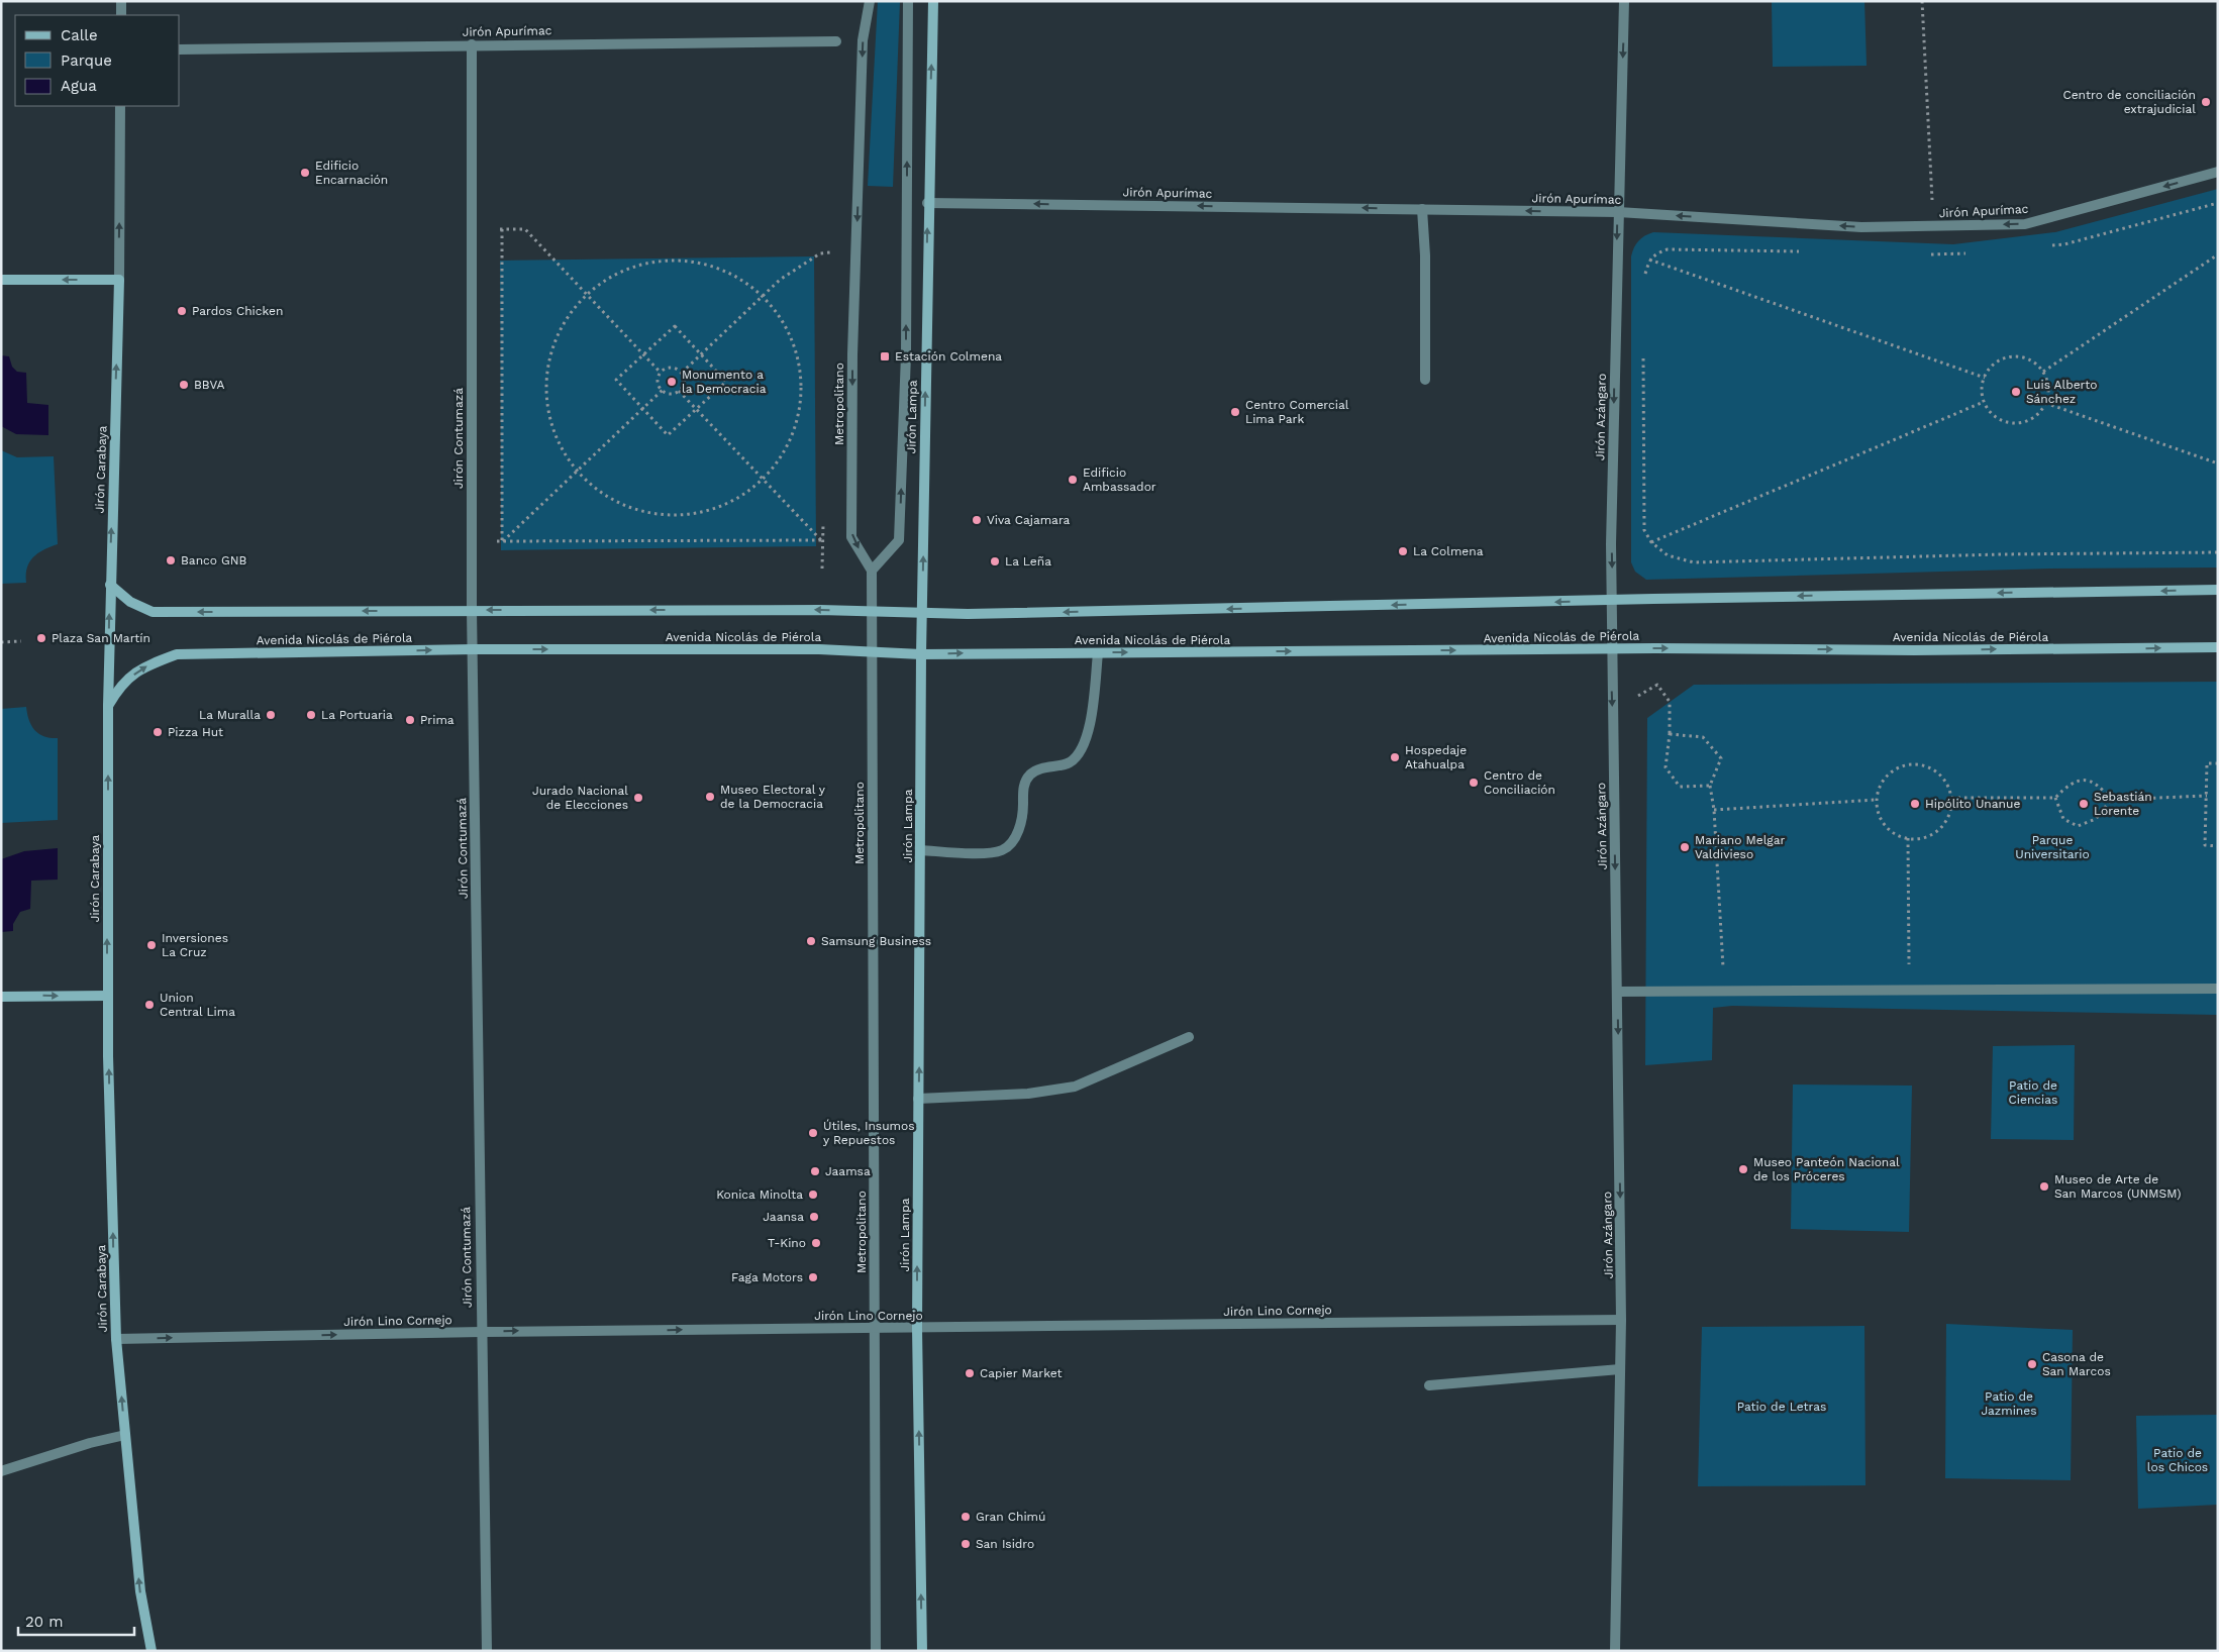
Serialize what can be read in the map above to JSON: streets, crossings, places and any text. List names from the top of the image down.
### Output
{
  "streets": {
    "main road": ["Jirón Lampa", "Jirón Carabaya", "Avenida Nicolás de Piérola"],
    "street": [
      "Jirón Apurímac",
      "Metropolitano",
      "Jirón Azángaro",
      "Jirón Contumazá",
      "Jirón Lino Cornejo"
    ]
  },
  "crossings": [
    ["Jirón Apurímac", "Jirón Lampa"],
    ["Jirón Apurímac", "Jirón Azángaro"],
    ["Jirón Apurímac", "Jirón Contumazá"],
    ["Metropolitano", "Avenida Nicolás de Piérola"],
    ["Metropolitano", "Jirón Lino Cornejo"],
    ["Jirón Lampa", "Avenida Nicolás de Piérola"],
    ["Jirón Lampa", "Jirón Lino Cornejo"],
    ["Jirón Azángaro", "Avenida Nicolás de Piérola"],
    ["Jirón Azángaro", "Jirón Lino Cornejo"],
    ["Jirón Contumazá", "Avenida Nicolás de Piérola"],
    ["Jirón Contumazá", "Jirón Lino Cornejo"],
    ["Jirón Carabaya", "Avenida Nicolás de Piérola"],
    ["Jirón Carabaya", "Jirón Lino Cornejo"]
  ],
  "one_way": [
    "Jirón Apurímac",
    "Jirón Lampa",
    "Jirón Azángaro",
    "Jirón Carabaya",
    "Jirón Lino Cornejo"
  ],
  "parks": [
    "Parque Universitario",
    "Patio de Ciencias",
    "Patio de Jazmines",
    "Patio de Letras",
    "Patio de los Chicos"
  ],
  "places": {
    "other": [
      "Centro de conciliación extrajudicial",
      "Edificio Encarnación",
      "Pardos Chicken",
      "Monumento a la Democracia",
      "BBVA",
      "Luis Alberto Sánchez",
      "Centro Comercial Lima Park",
      "Edificio Ambassador",
      "Viva Cajamara",
      "La Colmena",
      "Banco GNB",
      "La Leña",
      "Plaza San Martín",
      "La Muralla",
      "La Portuaria",
      "Prima",
      "Pizza Hut",
      "Hospedaje Atahualpa",
      "Centro de Conciliación",
      "Museo Electoral y de la Democracia",
      "Jurado Nacional de Elecciones",
      "Hipólito Unanue",
      "Sebastián Lorente",
      "Mariano Melgar Valdivieso",
      "Samsung Business",
      "Inversiones La Cruz",
      "Union Central Lima",
      "Útiles, Insumos y Repuestos",
      "Museo Panteón Nacional de los Próceres",
      "Jaamsa",
      "Museo de Arte de San Marcos (UNMSM)",
      "Konica Minolta",
      "Jaansa",
      "T-Kino",
      "Faga Motors",
      "Casona de San Marcos",
      "Capier Market",
      "Gran Chimú",
      "San Isidro"
    ],
    "transit": ["Estación Colmena"]
  },
  "legend": ["Calle", "Parque", "Agua"],
  "scale_bar": "20 m"
}
